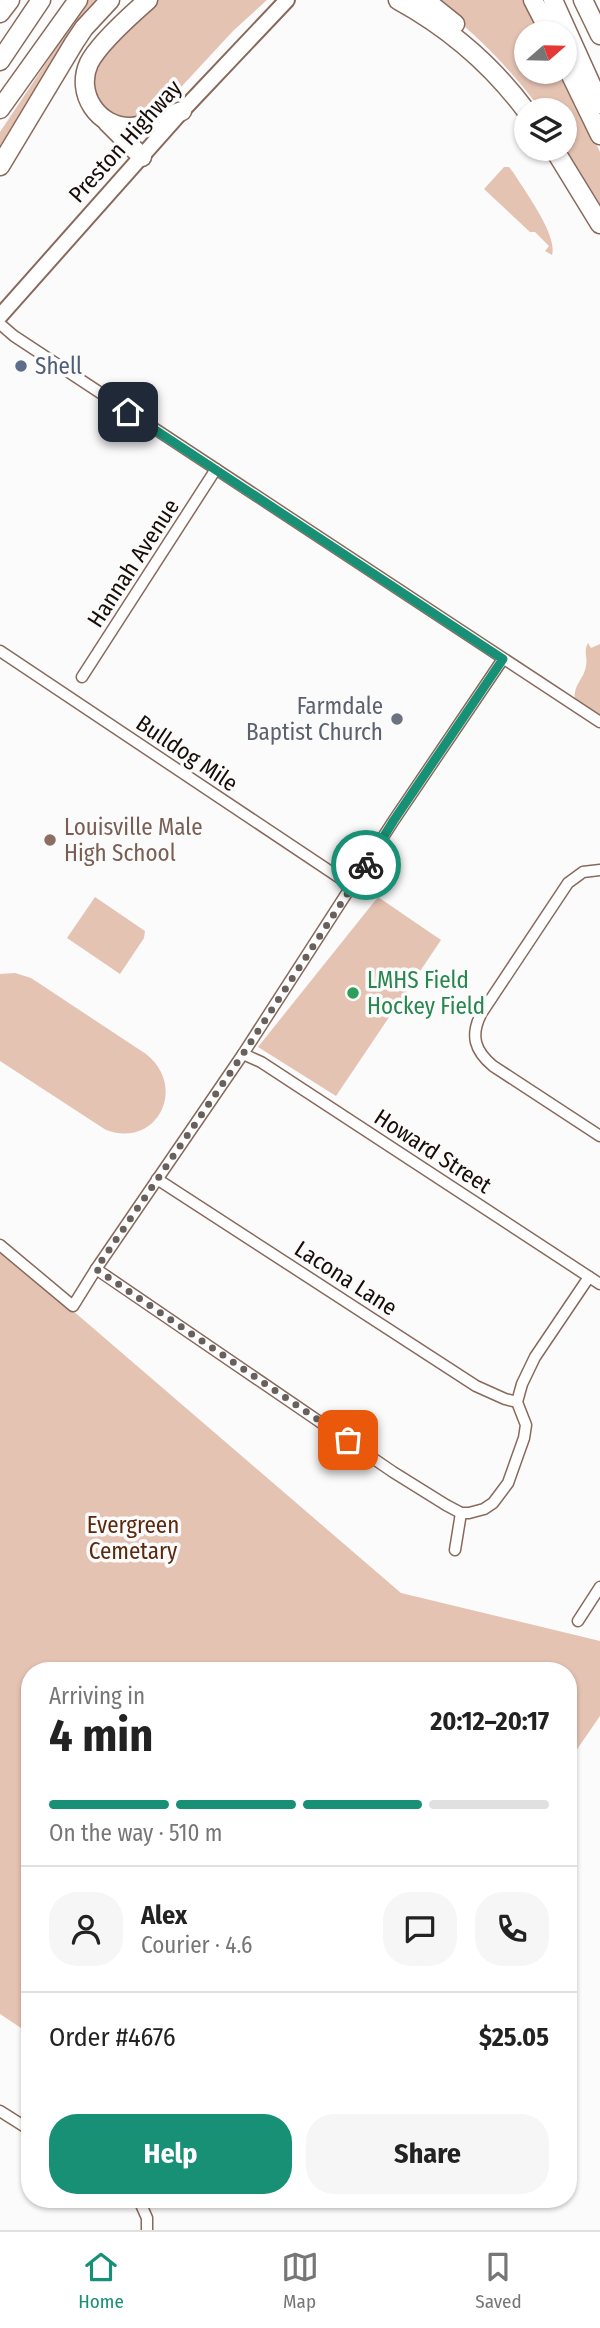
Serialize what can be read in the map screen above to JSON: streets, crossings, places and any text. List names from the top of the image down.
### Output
{
  "streets": {
    "main road": ["Preston Highway"],
    "street": [
      "Hannah Avenue",
      "Bulldog Mile",
      "Howard Street",
      "Lacona Lane"
    ]
  },
  "parks": ["Evergreen Cemetary"],
  "places": [
    "Shell",
    "Farmdale Baptist Church",
    "Louisville Male High School",
    "LMHS Field Hockey Field"
  ],
  "north": "right",
  "page": {
    "heading": ["4 min", "Arriving in", "20:12–20:17"],
    "panel": [
      "Alex",
      "Courier · 4.6",
      "Order #4676",
      "$25.05"
    ],
    "bar": "On the way · 510 m",
    "buttons": ["Help", "Share"],
    "tabs": ["Home", "Map", "Saved"]
  }
}
